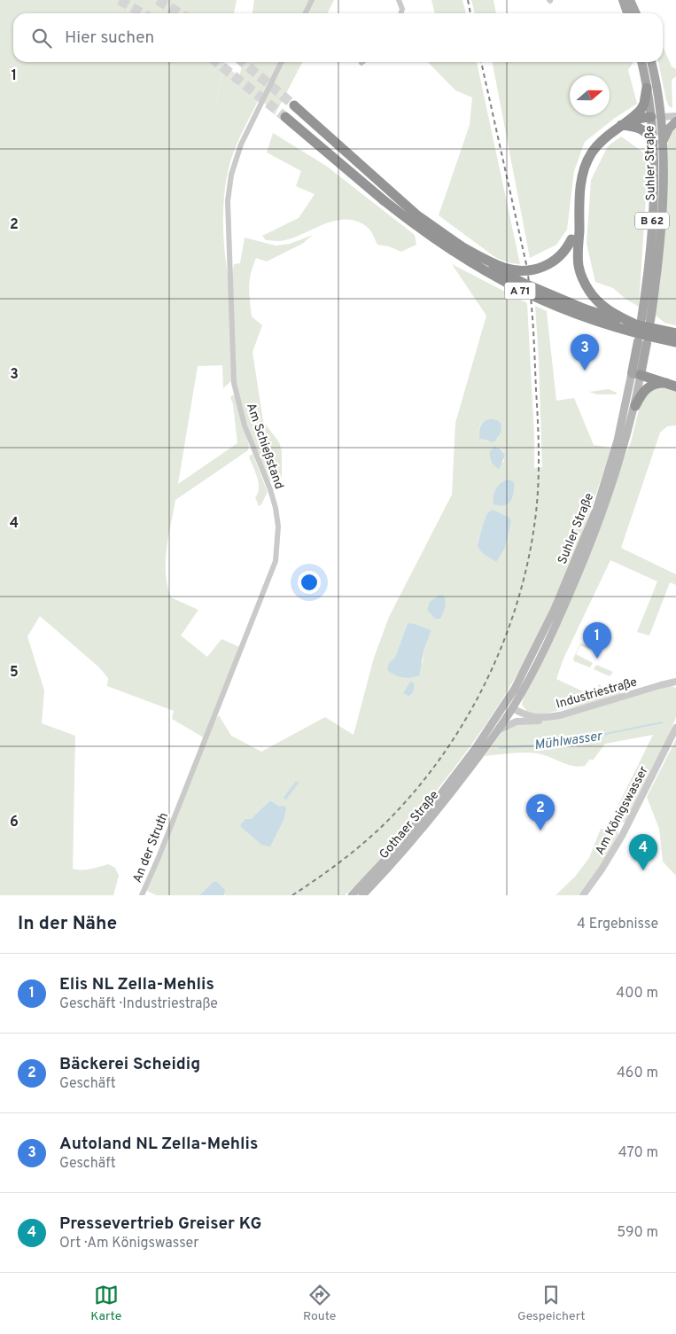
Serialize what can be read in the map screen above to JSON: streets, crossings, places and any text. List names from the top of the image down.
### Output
{
  "streets": {
    "highway": ["A 71"],
    "main road": ["Suhler Straße", "B 62", "Gothaer Straße"],
    "street": [
      "Am Schießstand",
      "Industriestraße",
      "Am Königswasser",
      "An der Struth"
    ]
  },
  "crossings": [
    ["Suhler Straße", "A 71"],
    ["Suhler Straße", "Industriestraße"],
    ["Suhler Straße", "Gothaer Straße"],
    ["Am Schießstand", "An der Struth"]
  ],
  "water": ["Mühlwasser"],
  "north": "right",
  "page": {
    "search": "Hier suchen",
    "pins": [
      "3",
      "1",
      "2",
      "4"
    ],
    "heading": ["In der Nähe", "4 Ergebnisse"],
    "list": [
      {
        "mark": "1",
        "name": "Elis NL Zella-Mehlis",
        "note": "Geschäft · Industriestraße",
        "value": "400 m"
      },
      {
        "mark": "2",
        "name": "Bäckerei Scheidig",
        "note": "Geschäft",
        "value": "460 m"
      },
      {
        "mark": "3",
        "name": "Autoland NL Zella-Mehlis",
        "note": "Geschäft",
        "value": "470 m"
      },
      {
        "mark": "4",
        "name": "Pressevertrieb Greiser KG",
        "note": "Ort · Am Königswasser",
        "value": "590 m"
      }
    ],
    "nav": ["Karte", "Route", "Gespeichert"]
  },
  "grid": {
    "rows": [
      "1",
      "2",
      "3",
      "4",
      "5",
      "6"
    ]
  }
}
